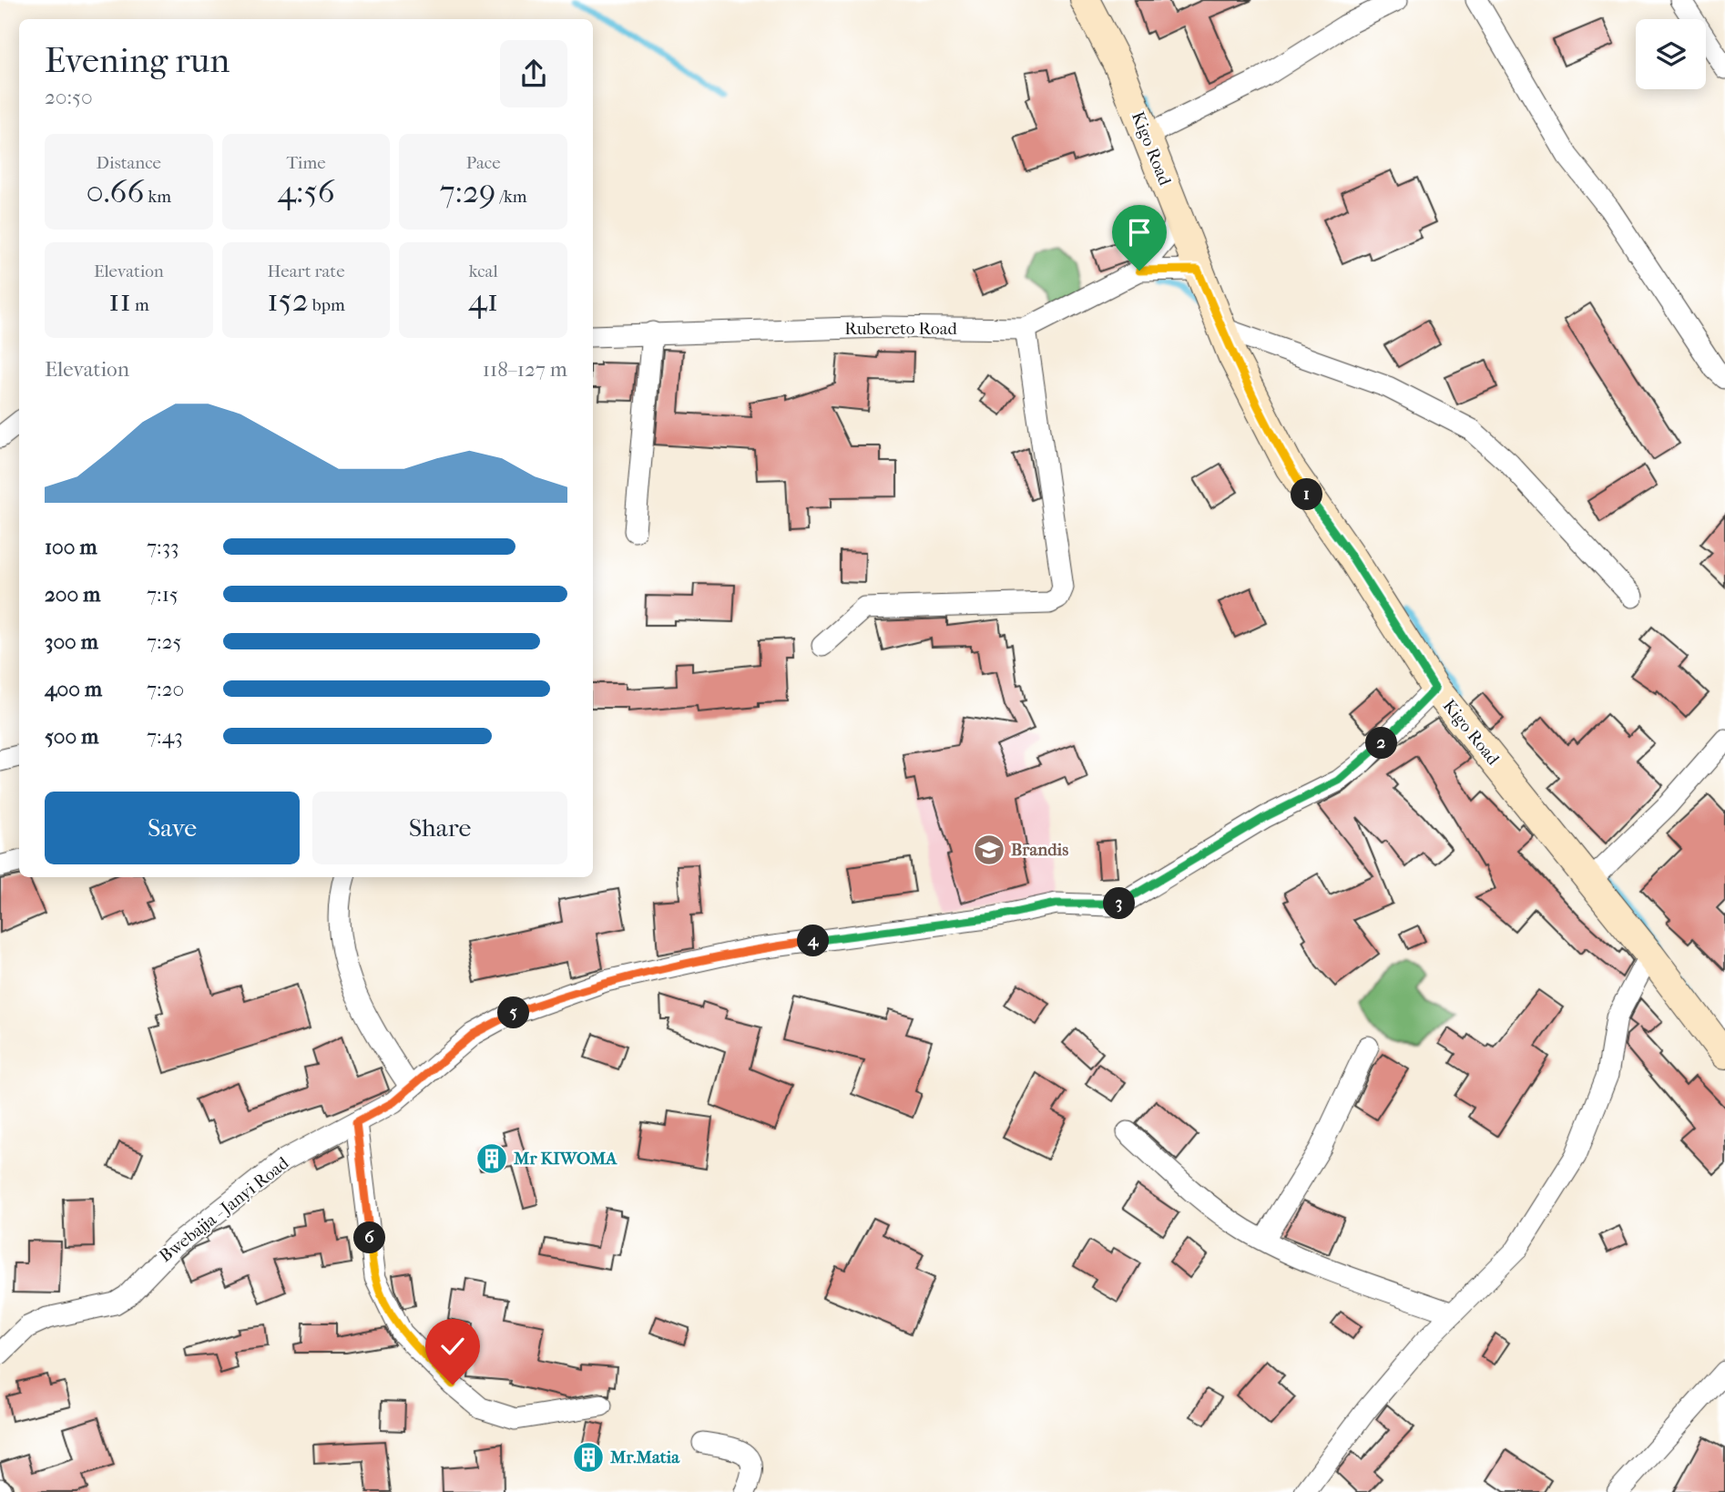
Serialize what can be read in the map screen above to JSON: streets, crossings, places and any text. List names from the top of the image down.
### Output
{
  "streets": {
    "street": ["Kigo Road", "Rubereto Road", "Bwebajja - Janyi Road"]
  },
  "crossings": [
    ["Kigo Road", "Rubereto Road"],
    ["Kigo Road", "Bwebajja - Janyi Road"]
  ],
  "places": {
    "school or university": ["Brandis"],
    "building": ["Mr KIWOMA", "Mr.Matia"]
  },
  "page": {
    "heading": ["Evening run", "20:50"],
    "stats": [
      ["Distance", "0.66 km"],
      ["Time", "4:56"],
      ["Pace", "7:29 /km"],
      ["Elevation", "11 m"],
      ["Heart rate", "152 bpm"],
      ["kcal", "41"]
    ],
    "chart": ["Elevation", "118–127 m"],
    "pins": [
      "1",
      "2",
      "3",
      "4",
      "5",
      "6"
    ],
    "list": [
      {
        "name": "100 m",
        "note": "7:33"
      },
      {
        "name": "200 m",
        "note": "7:15"
      },
      {
        "name": "300 m",
        "note": "7:25"
      },
      {
        "name": "400 m",
        "note": "7:20"
      },
      {
        "name": "500 m",
        "note": "7:43"
      }
    ],
    "buttons": ["Save", "Share"]
  }
}
